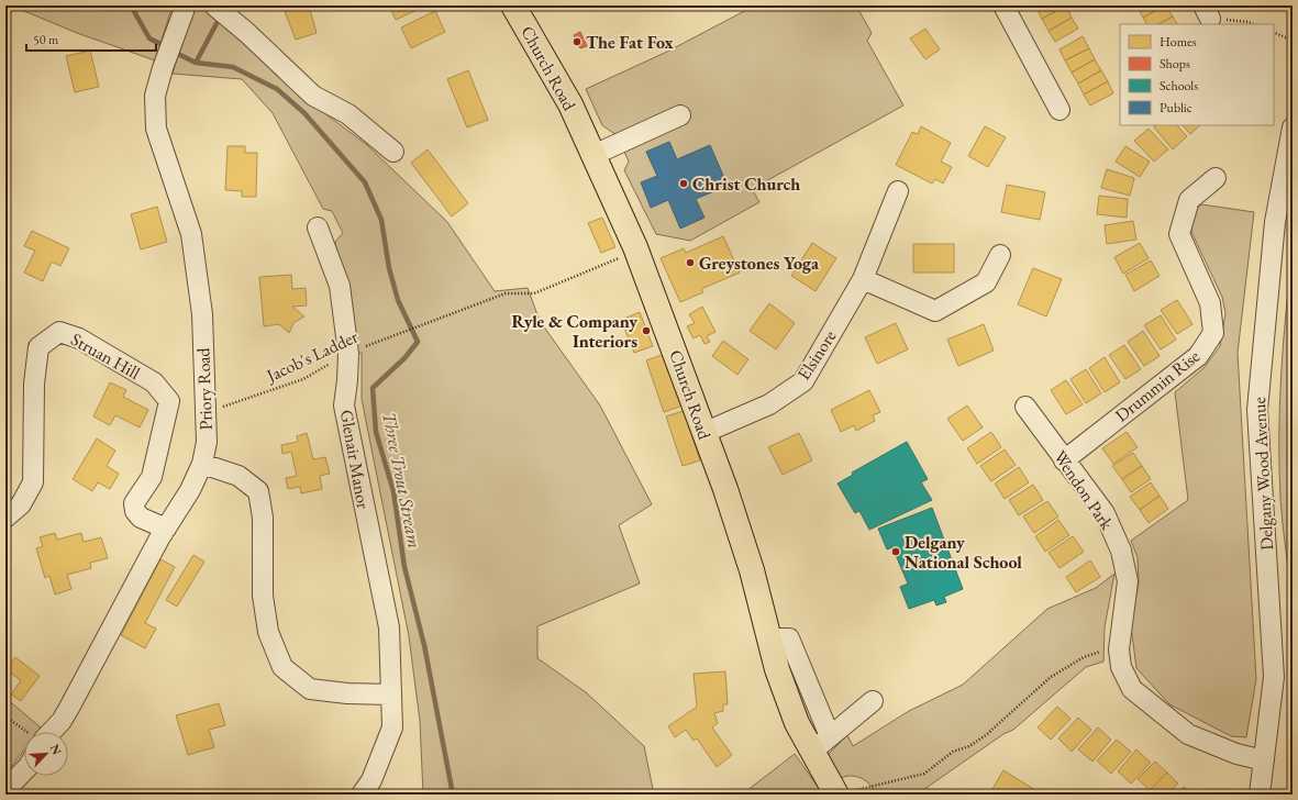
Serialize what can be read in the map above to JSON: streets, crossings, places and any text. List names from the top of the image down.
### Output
{
  "streets": {
    "main road": ["Church Road"],
    "street": [
      "Elsinore",
      "Struan Hill",
      "Drummin Rise",
      "Priory Road",
      "Glenair Manor",
      "Delgany Wood Avenue",
      "Wendon Park"
    ],
    "path": ["Jacob's Ladder"]
  },
  "crossings": [
    ["Church Road", "Elsinore"],
    ["Struan Hill", "Priory Road"],
    ["Jacob's Ladder", "Priory Road"],
    ["Jacob's Ladder", "Glenair Manor"],
    ["Drummin Rise", "Wendon Park"],
    ["Delgany Wood Avenue", "Wendon Park"]
  ],
  "water": ["Three Trout Stream"],
  "places": [
    "The Fat Fox",
    "Christ Church",
    "Greystones Yoga",
    "Ryle & Company Interiors",
    "Delgany National School"
  ],
  "legend": [
    "Homes",
    "Shops",
    "Schools",
    "Public"
  ],
  "scale_bar": "50 m",
  "north": "top right"
}
